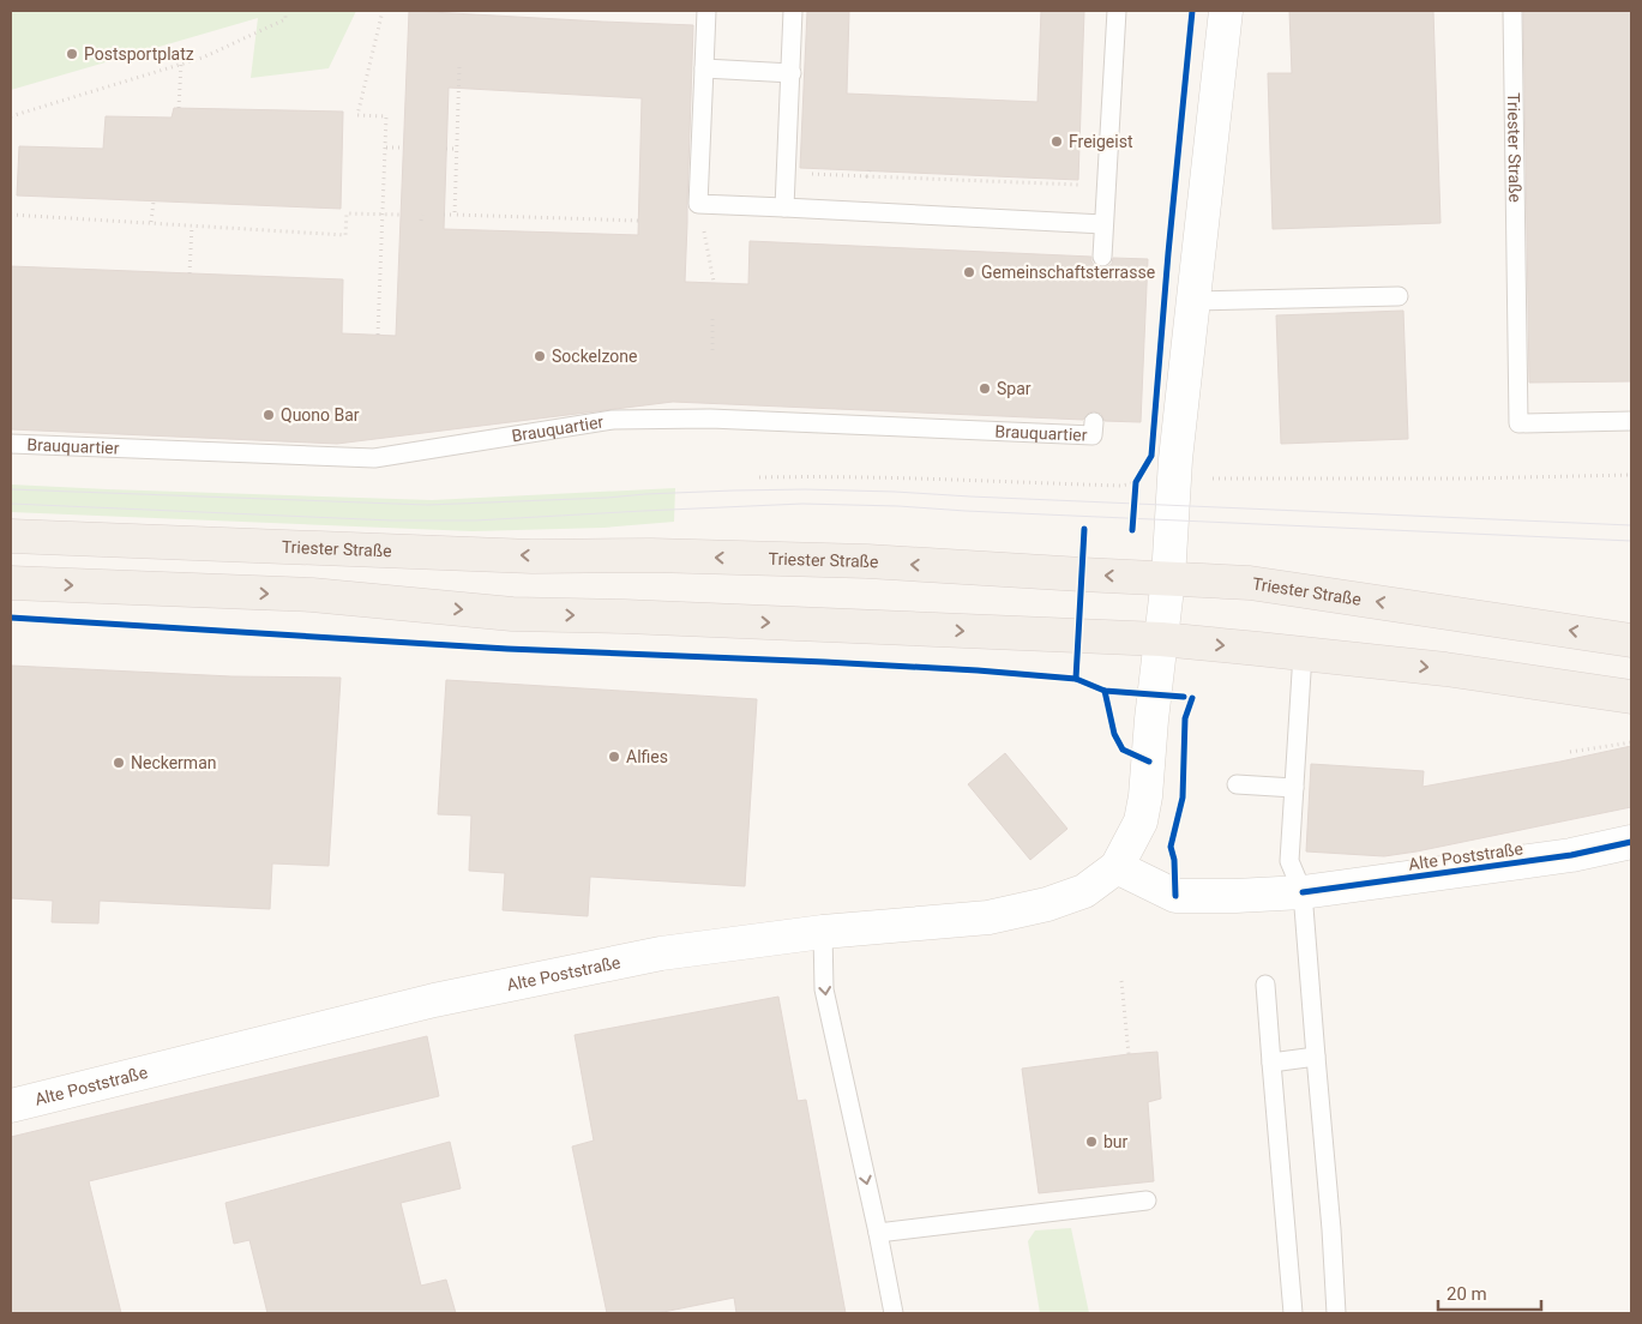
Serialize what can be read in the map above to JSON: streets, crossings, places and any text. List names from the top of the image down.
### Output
{
  "streets": {
    "main road": ["Triester Straße"],
    "street": ["Alte Poststraße"],
    "lane": ["Brauquartier"]
  },
  "crossings": [
    ["Triester Straße", "Alte Poststraße"]
  ],
  "one_way": ["Triester Straße"],
  "places": [
    "Postsportplatz",
    "Freigeist",
    "Gemeinschaftsterrasse",
    "Sockelzone",
    "Spar",
    "Quono Bar",
    "Alfies",
    "Neckerman",
    "bur"
  ],
  "scale_bar": "20 m"
}
